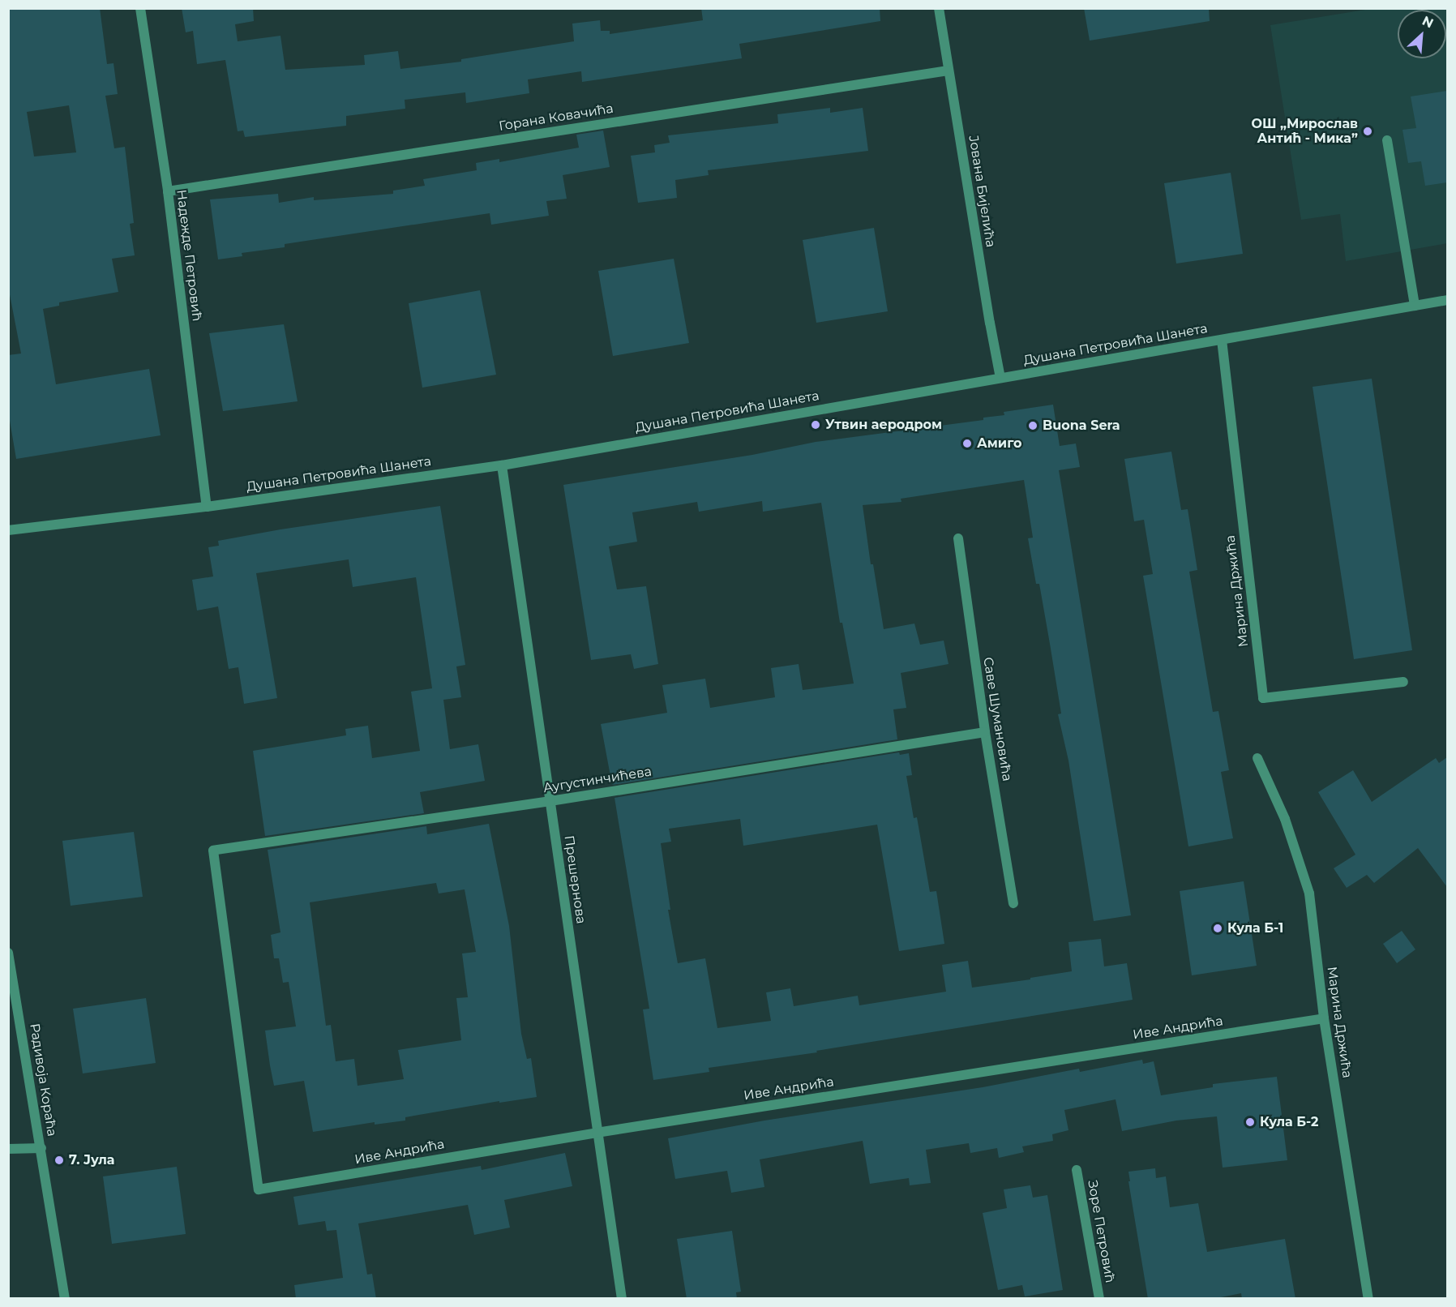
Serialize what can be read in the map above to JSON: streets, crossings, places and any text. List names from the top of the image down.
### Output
{
  "streets": {
    "street": [
      "Горана Ковачића",
      "Јована Бијелића",
      "Надежде Петровић",
      "Душана Петровића Шанета",
      "Марина Држића",
      "Саве Шумановића",
      "Аугустинчићева",
      "Прешернова",
      "Иве Андрића",
      "Радивоја Кораћа",
      "Зоре Петровић"
    ]
  },
  "crossings": [
    ["Горана Ковачића", "Јована Бијелића"],
    ["Горана Ковачића", "Надежде Петровић"],
    ["Јована Бијелића", "Душана Петровића Шанета"],
    ["Надежде Петровић", "Душана Петровића Шанета"],
    ["Душана Петровића Шанета", "Марина Држића"],
    ["Душана Петровића Шанета", "Прешернова"],
    ["Марина Држића", "Иве Андрића"],
    ["Саве Шумановића", "Аугустинчићева"],
    ["Аугустинчићева", "Прешернова"],
    ["Аугустинчићева", "Иве Андрића"],
    ["Прешернова", "Иве Андрића"]
  ],
  "places": [
    "ОШ „Мирослав Антић - Мика”",
    "Утвин аеродром",
    "Buona Sera",
    "Амиго",
    "Кула Б-1",
    "Кула Б-2",
    "7. Јула"
  ],
  "north": "top right"
}
